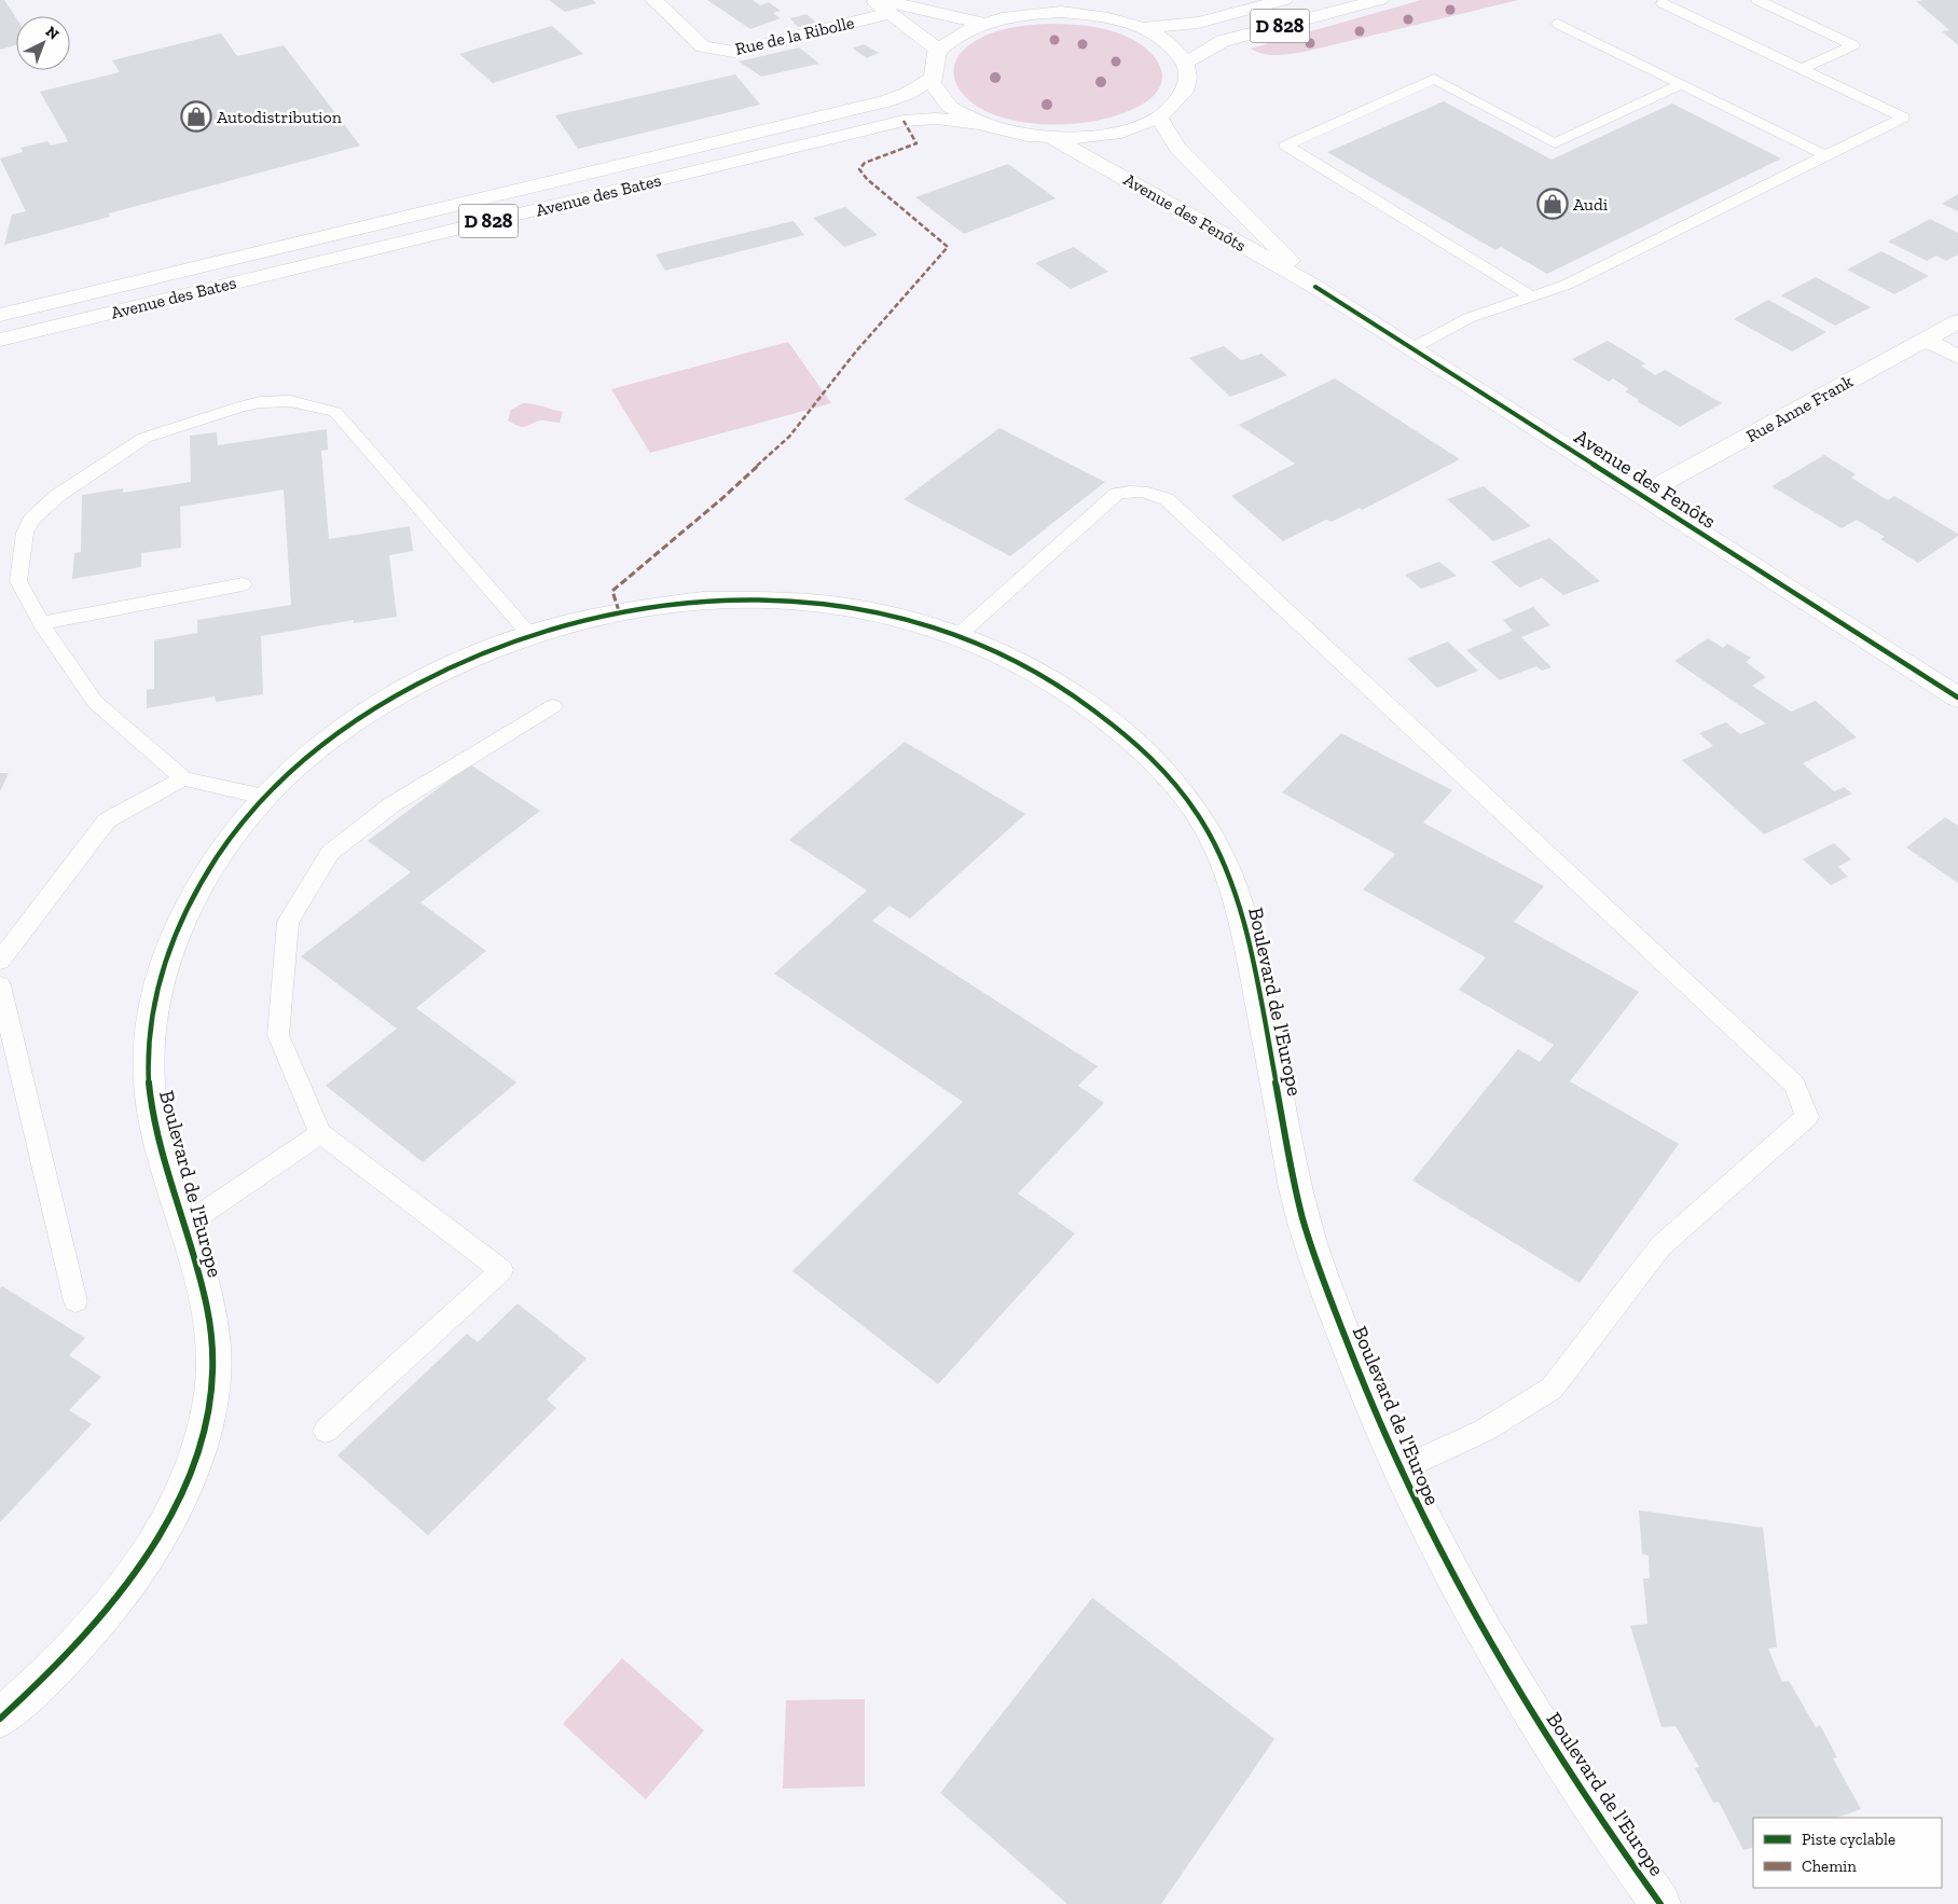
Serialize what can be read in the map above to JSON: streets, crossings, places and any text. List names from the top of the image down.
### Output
{
  "streets": {
    "main road": [
      "D 828",
      "Rue de la Ribolle",
      "Avenue des Bates",
      "Avenue des Fenôts",
      "Rue Anne Frank",
      "Boulevard de l'Europe"
    ]
  },
  "crossings": [
    ["Avenue des Fenôts", "Rue Anne Frank"]
  ],
  "places": {
    "shop": ["Autodistribution", "Audi"]
  },
  "legend": ["Piste cyclable", "Chemin"],
  "north": "top right"
}
